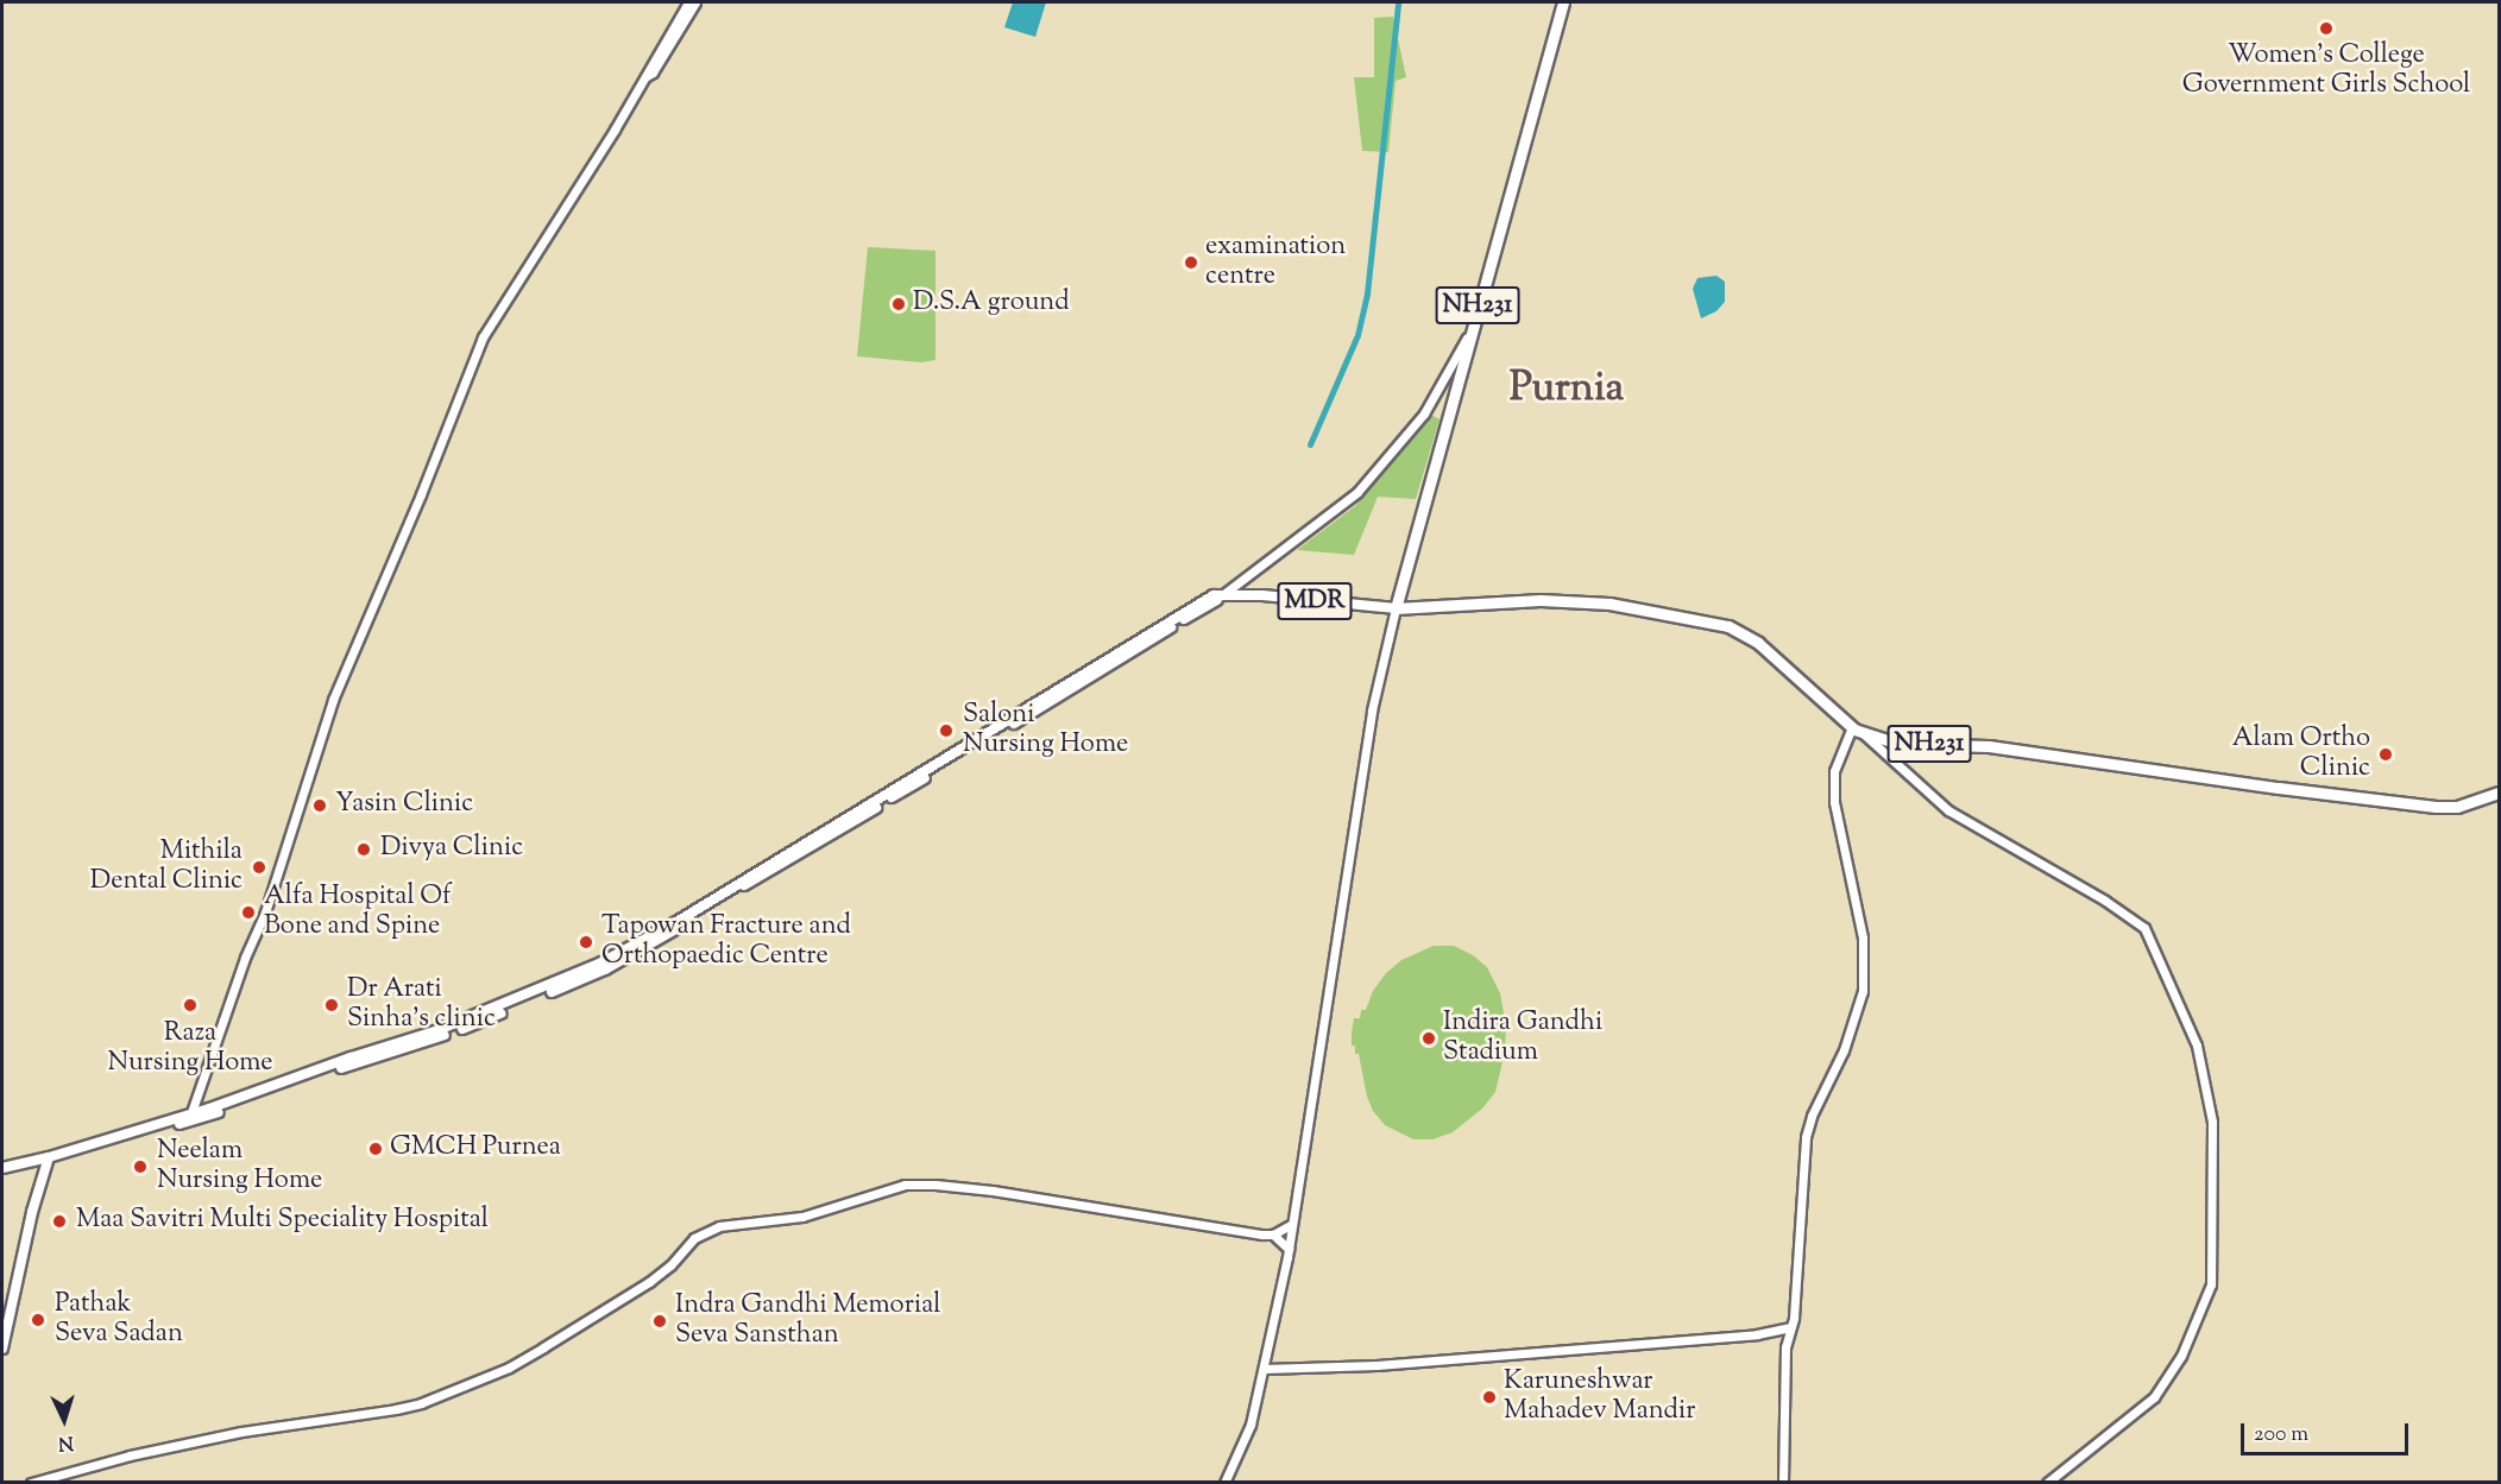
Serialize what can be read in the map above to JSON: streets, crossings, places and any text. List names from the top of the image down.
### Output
{
  "streets": {
    "highway": ["NH231"],
    "main road": ["MDR"]
  },
  "crossings": [
    ["NH231", "MDR"]
  ],
  "districts": ["Purnia"],
  "places": [
    "Women's College Government Girls School",
    "examination centre",
    "D.S.A ground",
    "Saloni Nursing Home",
    "Alam Ortho Clinic",
    "Yasin Clinic",
    "Divya Clinic",
    "Mithila Dental Clinic",
    "Alfa Hospital Of Bone and Spine",
    "Tapowan Fracture and Orthopaedic Centre",
    "Raza Nursing Home",
    "Dr Arati Sinha's clinic",
    "Indira Gandhi Stadium",
    "GMCH Purnea",
    "Neelam Nursing Home",
    "Maa Savitri Multi Speciality Hospital",
    "Pathak Seva Sadan",
    "Indra Gandhi Memorial Seva Sansthan",
    "Karuneshwar Mahadev Mandir"
  ],
  "scale_bar": "200 m",
  "north": "bottom"
}
